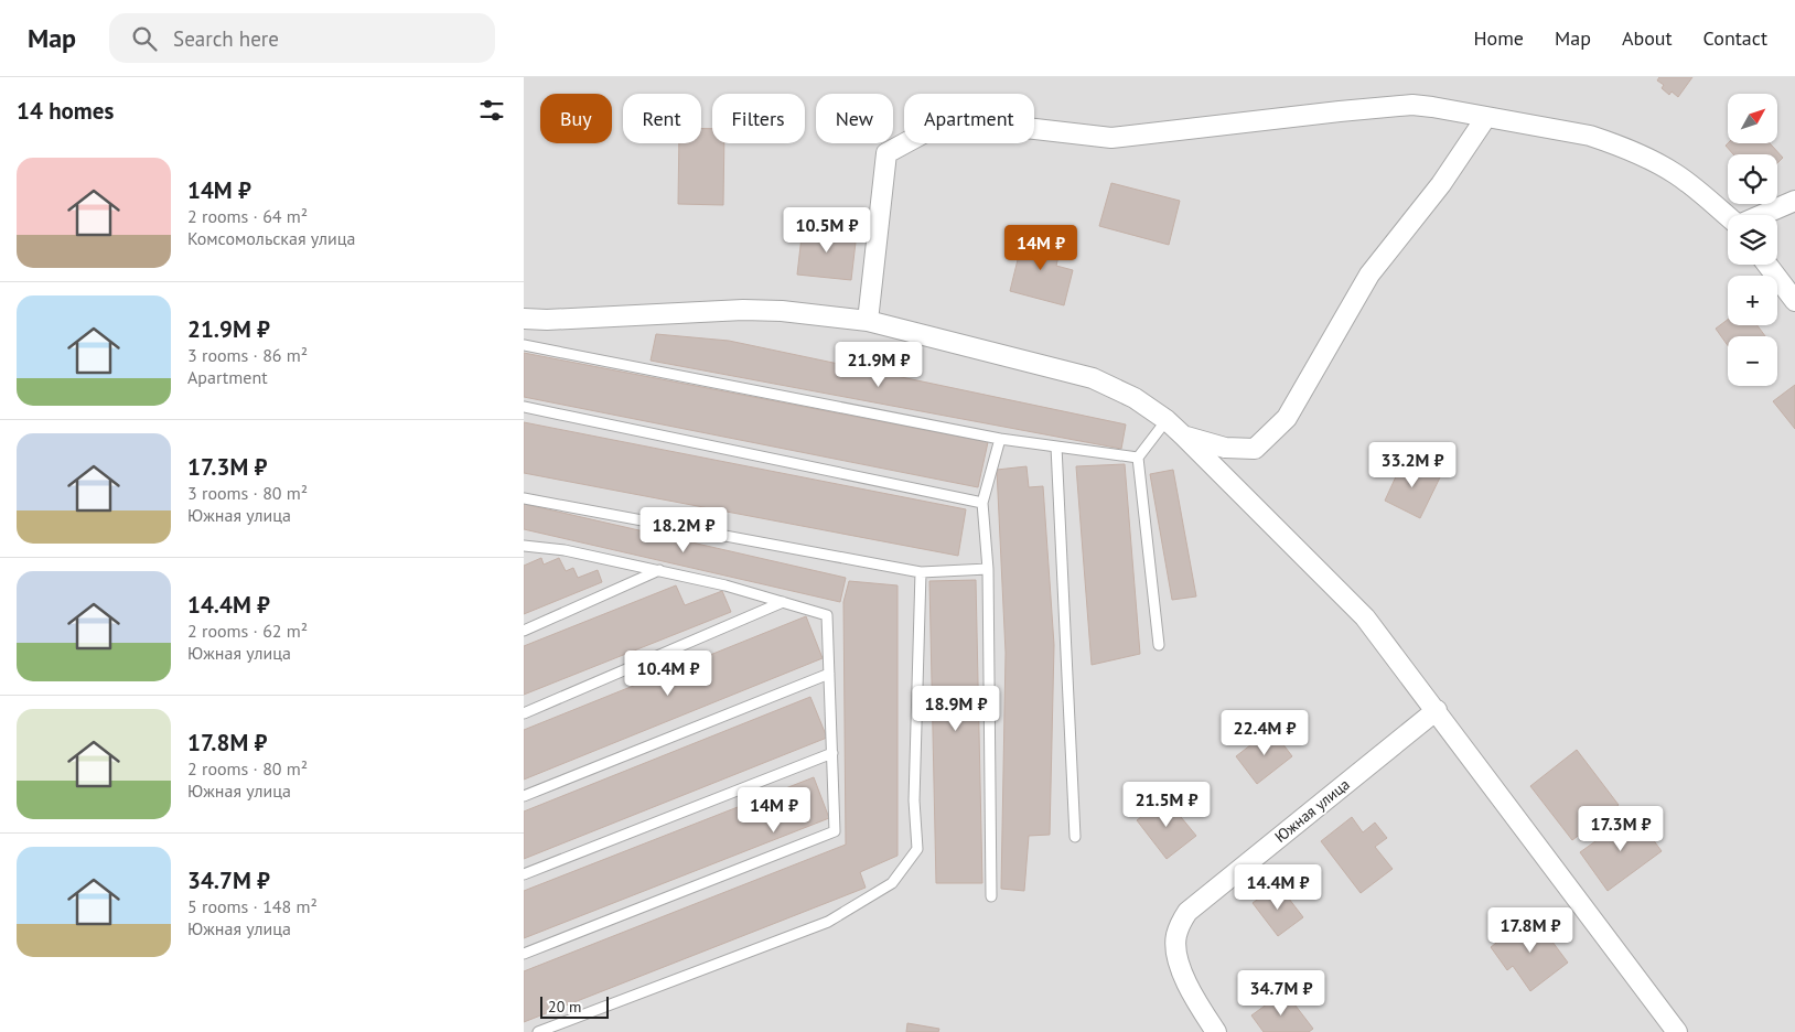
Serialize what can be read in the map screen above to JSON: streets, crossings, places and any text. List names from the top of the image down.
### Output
{
  "streets": {
    "street": ["Южная улица"]
  },
  "scale_bar": "20 m",
  "north": "top right",
  "page": {
    "header": "Map",
    "search": "Search here",
    "nav": [
      "Home",
      "Map",
      "About",
      "Contact"
    ],
    "heading": "14 homes",
    "map_buttons": ["+", "−"],
    "chip": [
      "Buy",
      "Rent",
      "Filters",
      "New",
      "Apartment"
    ],
    "list": [
      {
        "name": "14M ₽",
        "note": "2 rooms · 64 m² · Комсомольская улица"
      },
      {
        "name": "21.9M ₽",
        "note": "3 rooms · 86 m² · Apartment"
      },
      {
        "name": "17.3M ₽",
        "note": "3 rooms · 80 m² · Южная улица"
      },
      {
        "name": "14.4M ₽",
        "note": "2 rooms · 62 m² · Южная улица"
      },
      {
        "name": "17.8M ₽",
        "note": "2 rooms · 80 m² · Южная улица"
      },
      {
        "name": "34.7M ₽",
        "note": "5 rooms · 148 m² · Южная улица"
      }
    ],
    "price": [
      "10.5M ₽",
      "14M ₽",
      "21.9M ₽",
      "33.2M ₽",
      "18.2M ₽",
      "10.4M ₽",
      "18.9M ₽",
      "22.4M ₽",
      "21.5M ₽",
      "14M ₽",
      "17.3M ₽",
      "14.4M ₽",
      "17.8M ₽",
      "34.7M ₽"
    ],
    "scale": "20 m"
  }
}
